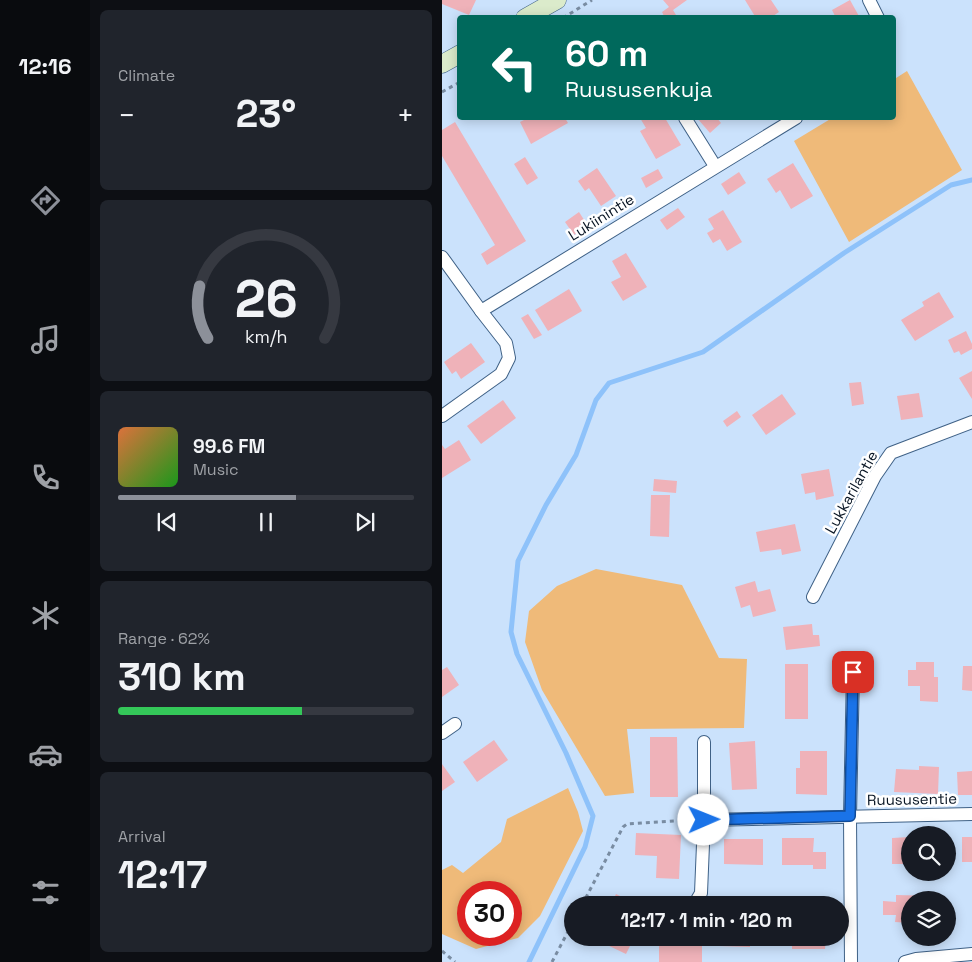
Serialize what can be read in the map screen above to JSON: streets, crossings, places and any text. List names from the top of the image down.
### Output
{
  "streets": {
    "street": ["Lukiinintie", "Lukkarilantie", "Ruususentie"]
  },
  "page": {
    "tabs": "12:16",
    "tile": [
      "Climate",
      ["Range · 62%", "310 km"],
      ["Arrival", "12:17"]
    ],
    "turn": ["60 m", "Ruususenkuja"],
    "heat": ["−", "23°", "+"],
    "song": ["99.6 FM", "Music"],
    "limit": "30",
    "trip": "12:17 · 1 min · 120 m",
    "gauge": ["26", "km/h"]
  }
}
